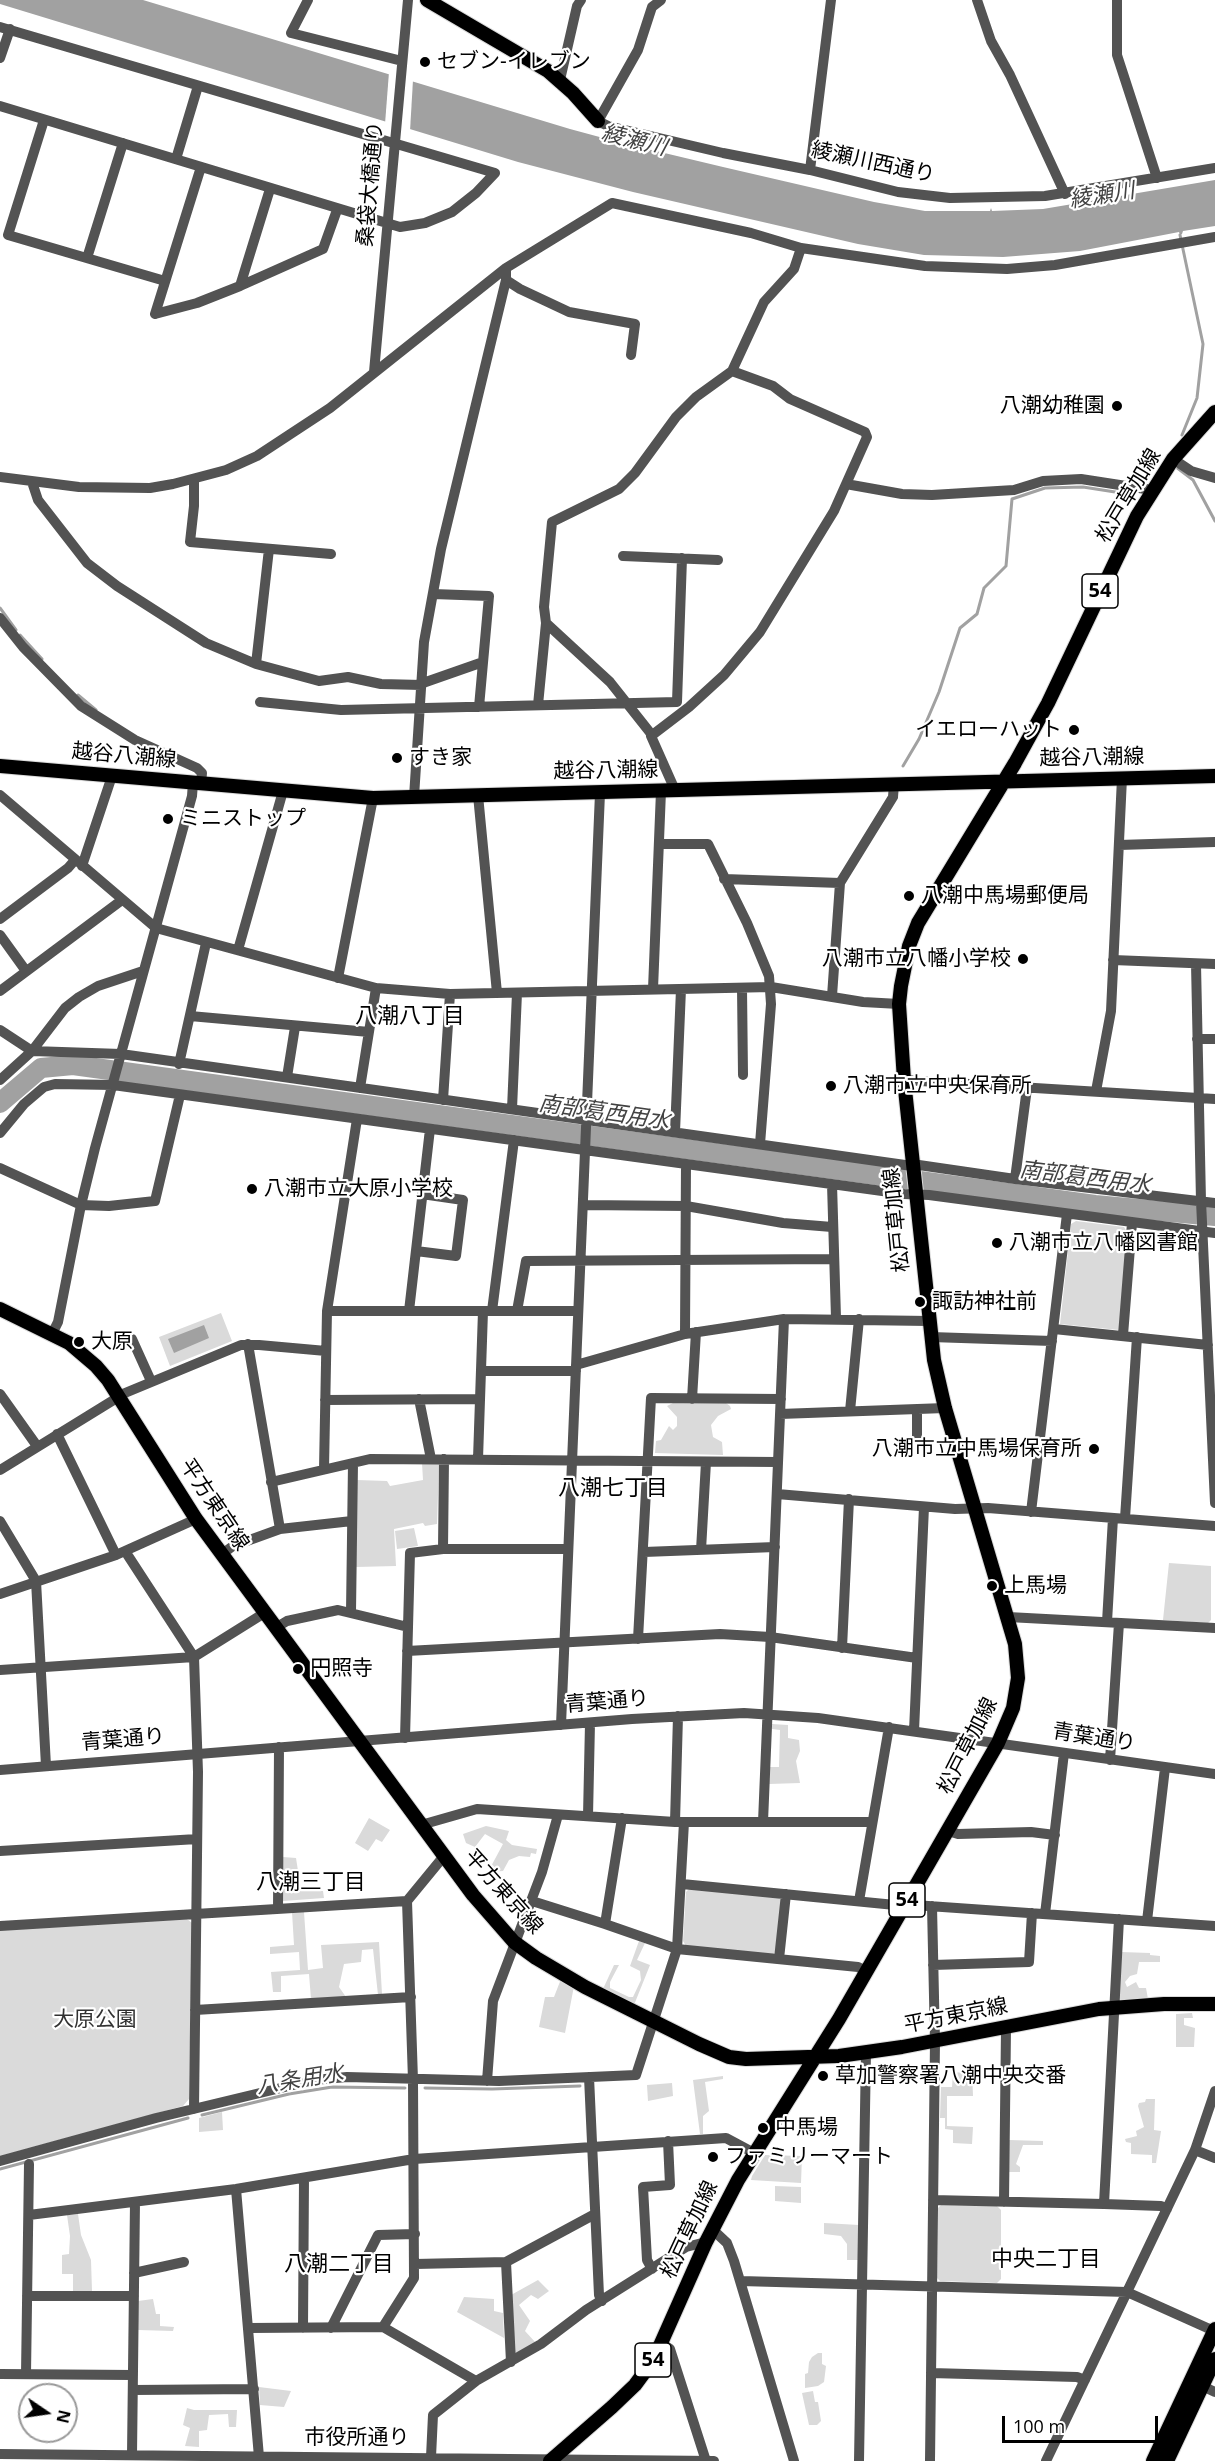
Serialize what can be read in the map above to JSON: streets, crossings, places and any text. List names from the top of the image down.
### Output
{
  "streets": {
    "main road": [
      "松戸草加線",
      "54",
      "越谷八潮線",
      "平方東京線"
    ],
    "street": [
      "綾瀬川西通り",
      "桑袋大橋通り",
      "青葉通り",
      "市役所通り"
    ]
  },
  "crossings": [
    ["松戸草加線", "越谷八潮線"],
    ["松戸草加線", "平方東京線"],
    ["松戸草加線", "青葉通り"],
    ["松戸草加線", "市役所通り"],
    ["平方東京線", "青葉通り"]
  ],
  "districts": [
    "八潮八丁目",
    "八潮七丁目",
    "八潮三丁目",
    "中央二丁目",
    "八潮二丁目"
  ],
  "water": ["綾瀬川", "南部葛西用水", "八条用水"],
  "parks": ["大原公園"],
  "places": [
    "セブン-イレブン",
    "八潮幼稚園",
    "イエローハット",
    "すき家",
    "ミニストップ",
    "八潮中馬場郵便局",
    "八潮市立八幡小学校",
    "八潮市立中央保育所",
    "八潮市立大原小学校",
    "八潮市立八幡図書館",
    "諏訪神社前",
    "大原",
    "八潮市立中馬場保育所",
    "上馬場",
    "円照寺",
    "草加警察署八潮中央交番",
    "中馬場",
    "ファミリーマート"
  ],
  "scale_bar": "100 m",
  "north": "right"
}
